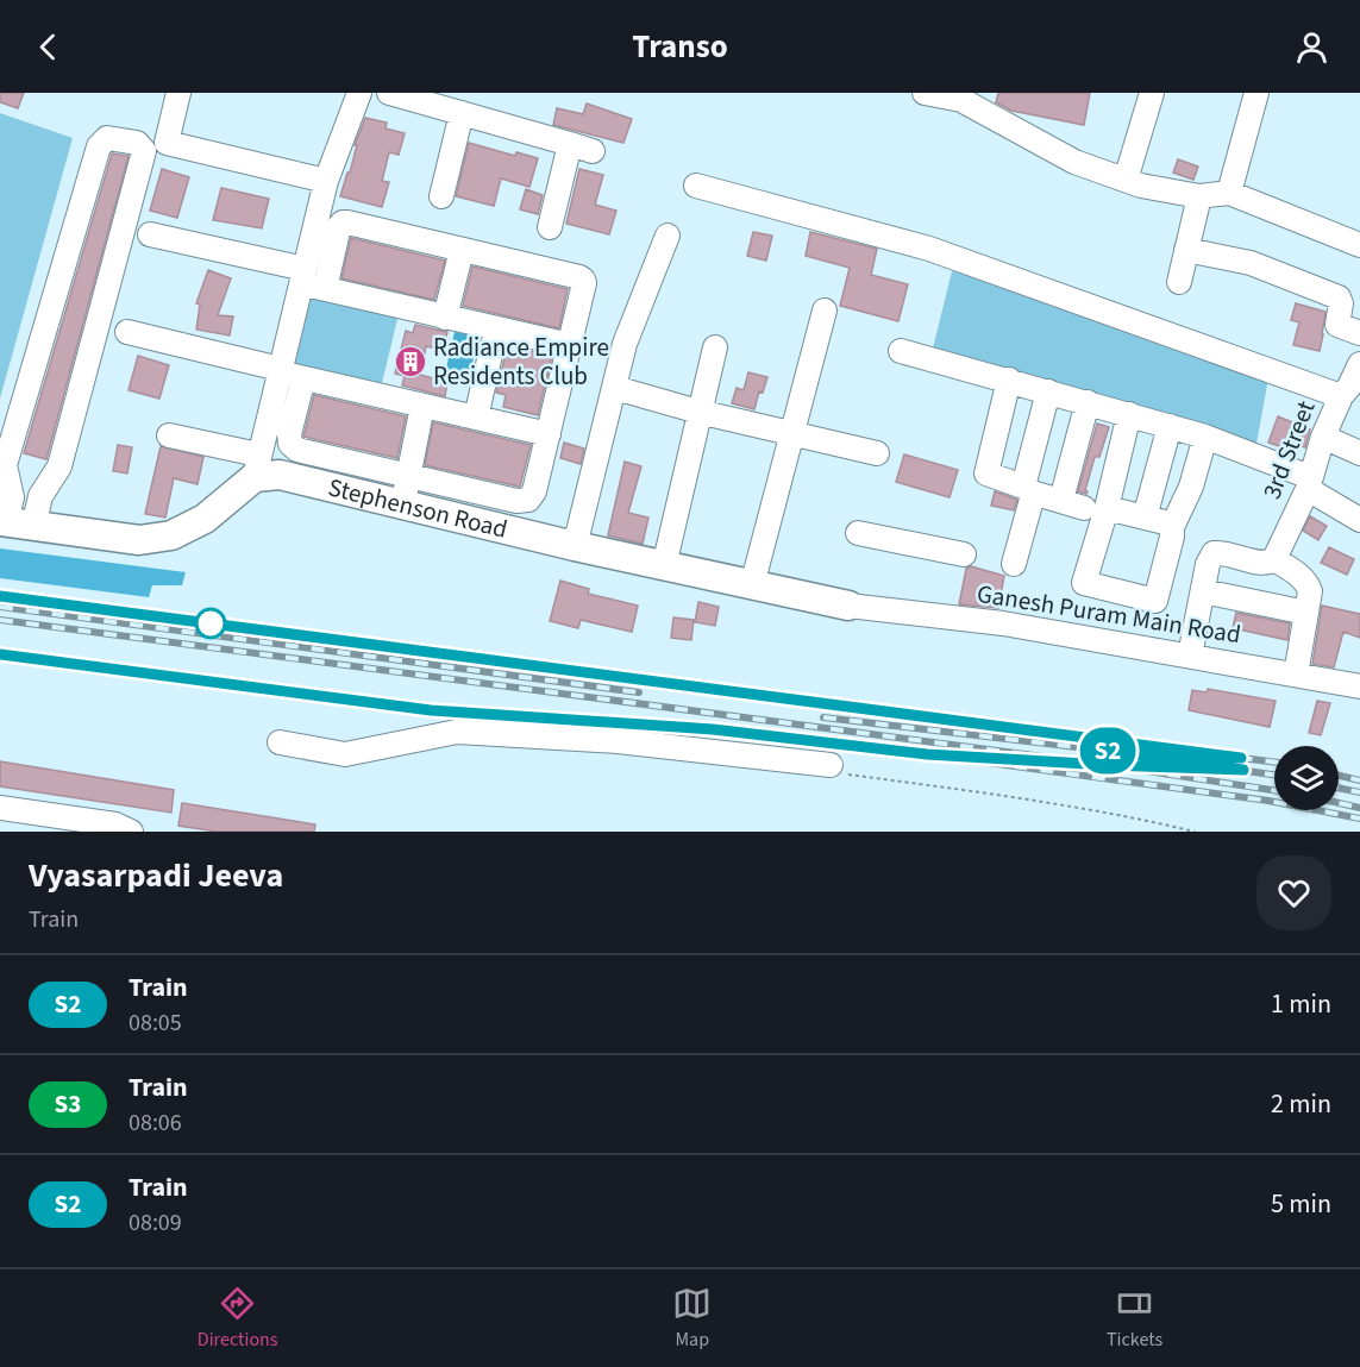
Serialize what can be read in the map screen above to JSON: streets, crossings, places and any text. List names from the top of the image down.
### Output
{
  "streets": {
    "main road": ["Stephenson Road"],
    "street": ["3rd Street", "Ganesh Puram Main Road"]
  },
  "crossings": [
    ["Stephenson Road", "Ganesh Puram Main Road"]
  ],
  "places": {
    "building": ["Radiance Empire Residents Club"]
  },
  "page": {
    "header": "Transo",
    "on_map": "S2",
    "heading": ["Vyasarpadi Jeeva", "Train"],
    "list": [
      {
        "mark": "S2",
        "name": "Train",
        "note": "08:05",
        "value": "1 min"
      },
      {
        "mark": "S3",
        "name": "Train",
        "note": "08:06",
        "value": "2 min"
      },
      {
        "mark": "S2",
        "name": "Train",
        "note": "08:09",
        "value": "5 min"
      }
    ],
    "tabs": ["Directions", "Map", "Tickets"]
  }
}
